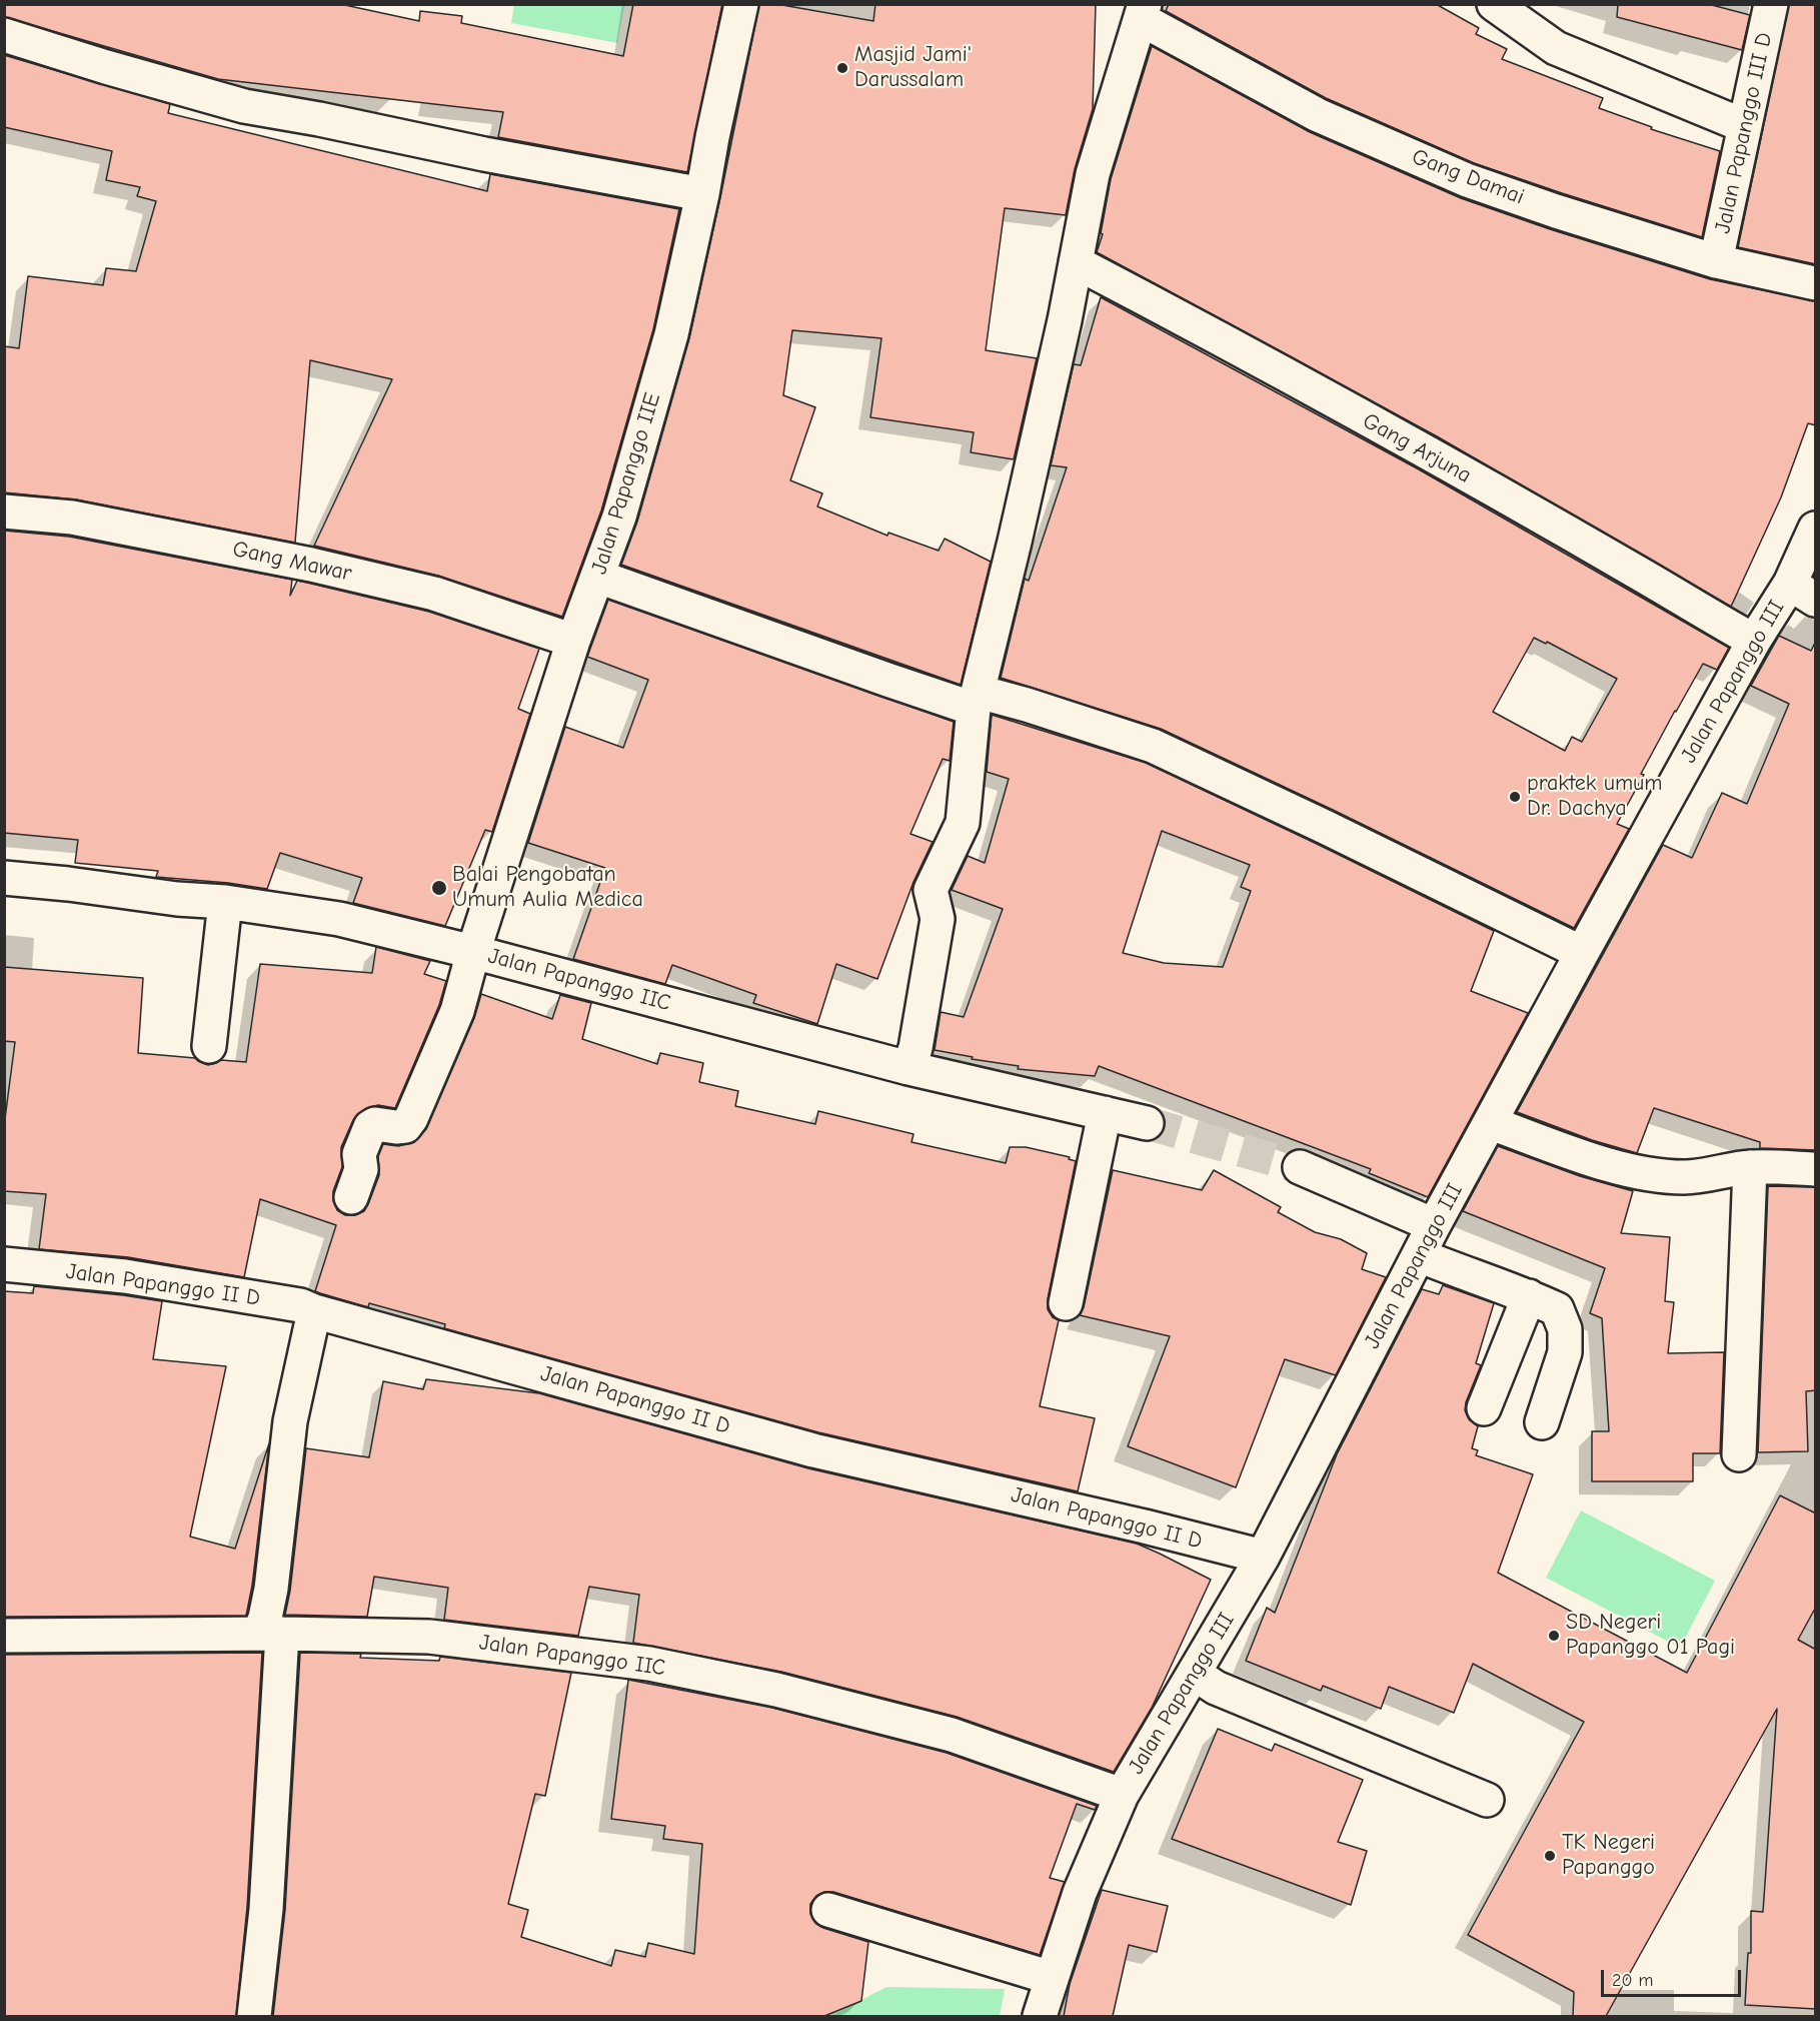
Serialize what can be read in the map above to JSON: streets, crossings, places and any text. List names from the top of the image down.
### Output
{
  "streets": {
    "street": [
      "Jalan Papanggo III D",
      "Gang Damai",
      "Gang Arjuna",
      "Jalan Papanggo IIE",
      "Gang Mawar",
      "Jalan Papanggo III",
      "Jalan Papanggo IIC",
      "Jalan Papanggo II D"
    ]
  },
  "crossings": [
    ["Jalan Papanggo III D", "Gang Damai"],
    ["Gang Arjuna", "Jalan Papanggo III"],
    ["Jalan Papanggo IIE", "Gang Mawar"],
    ["Jalan Papanggo IIE", "Jalan Papanggo IIC"],
    ["Jalan Papanggo III", "Jalan Papanggo IIC"],
    ["Jalan Papanggo III", "Jalan Papanggo II D"]
  ],
  "places": [
    "Masjid Jami' Darussalam",
    "praktek umum Dr. Dachya",
    "Balai Pengobatan Umum Aulia Medica",
    "SD Negeri Papanggo 01 Pagi",
    "TK Negeri Papanggo"
  ],
  "scale_bar": "20 m"
}
